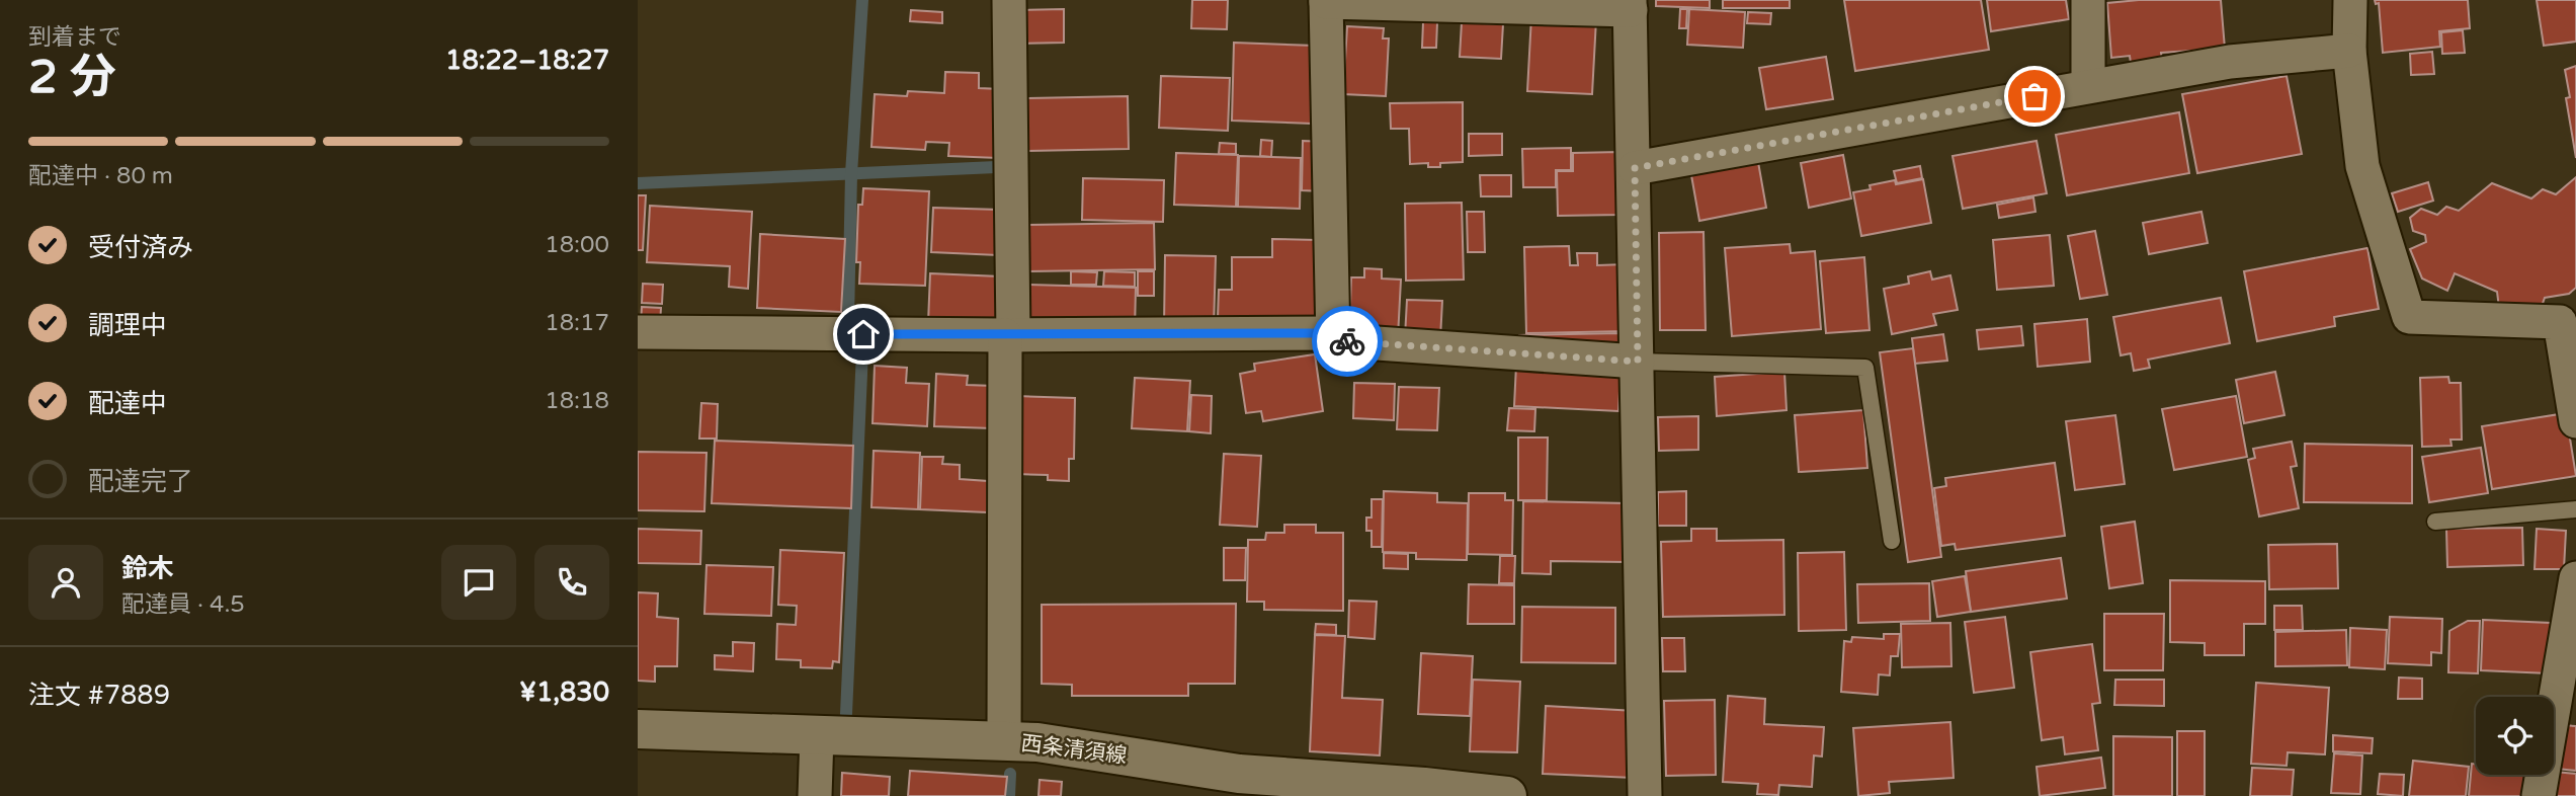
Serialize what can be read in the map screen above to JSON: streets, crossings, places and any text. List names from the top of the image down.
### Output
{
  "streets": {
    "main road": ["西条清須線"]
  },
  "page": {
    "heading": ["2 分", "到着まで", "18:22–18:27"],
    "panel": [
      "鈴木",
      "配達員 · 4.5",
      "注文 #7889",
      "¥1,830"
    ],
    "bar": "配達中 · 80 m",
    "list": [
      ["受付済み", "18:00"],
      ["調理中", "18:17"],
      ["配達中", "18:18"],
      "配達完了"
    ]
  }
}
